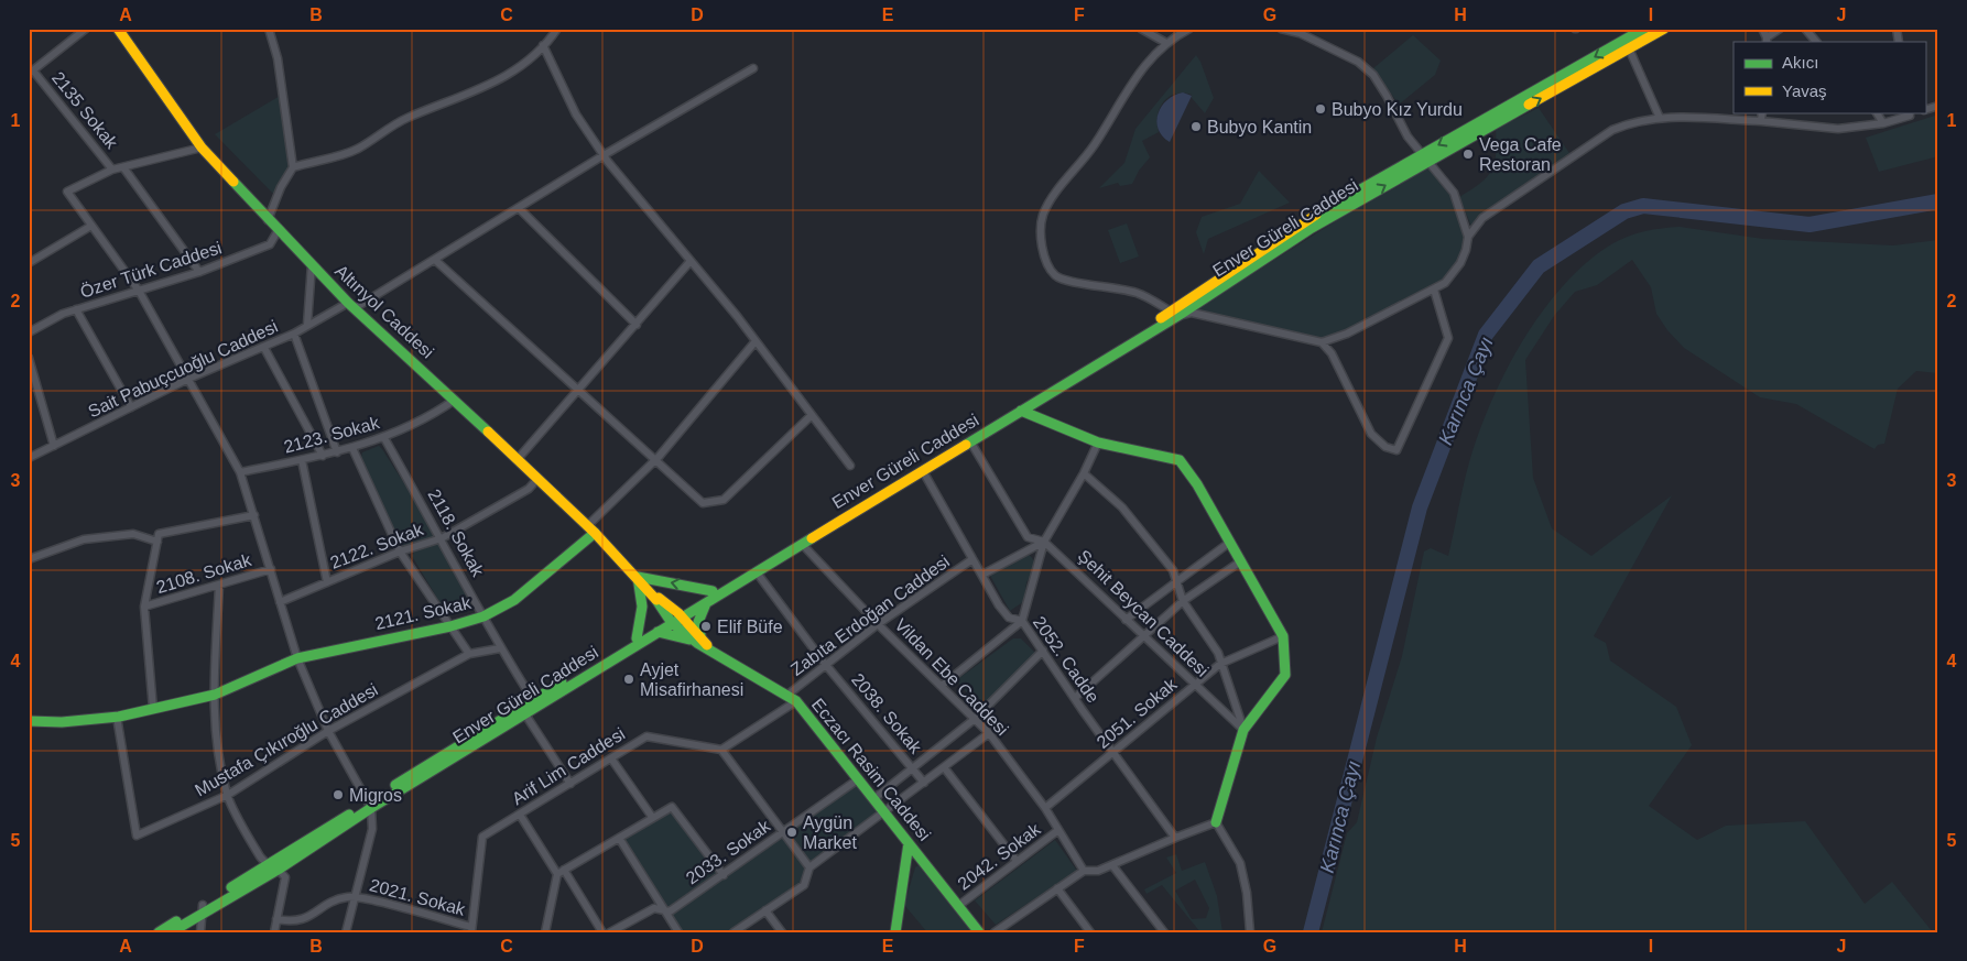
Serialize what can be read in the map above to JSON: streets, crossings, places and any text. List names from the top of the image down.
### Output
{
  "streets": {
    "main road": [
      "Enver Güreli Caddesi",
      "Altınyol Caddesi",
      "2121. Sokak",
      "Eczacı Rasim Caddesi"
    ],
    "street": [
      "2135 Sokak",
      "Özer Türk Caddesi",
      "Sait Pabuçcuoğlu Caddesi",
      "2123. Sokak",
      "2118. Sokak",
      "2122. Sokak",
      "2108. Sokak",
      "Şehit Beycan Caddesi",
      "Zabıta Erdoğan Caddesi",
      "2052. Cadde",
      "Vildan Ebe Caddesi",
      "2038. Sokak",
      "2051. Sokak",
      "Mustafa Çıkıroğlu Caddesi",
      "Arif Lim Caddesi",
      "2033. Sokak",
      "2042. Sokak",
      "2021. Sokak"
    ]
  },
  "crossings": [
    ["Enver Güreli Caddesi", "2118. Sokak"],
    ["Enver Güreli Caddesi", "Şehit Beycan Caddesi"],
    ["Enver Güreli Caddesi", "2052. Cadde"],
    ["Enver Güreli Caddesi", "Vildan Ebe Caddesi"],
    ["Enver Güreli Caddesi", "2038. Sokak"],
    ["Özer Türk Caddesi", "Altınyol Caddesi"],
    ["Altınyol Caddesi", "Sait Pabuçcuoğlu Caddesi"],
    ["Altınyol Caddesi", "2123. Sokak"],
    ["Altınyol Caddesi", "2122. Sokak"],
    ["Altınyol Caddesi", "2121. Sokak"],
    ["2123. Sokak", "2118. Sokak"],
    ["2118. Sokak", "2122. Sokak"],
    ["2118. Sokak", "2121. Sokak"],
    ["2118. Sokak", "Mustafa Çıkıroğlu Caddesi"],
    ["2121. Sokak", "Mustafa Çıkıroğlu Caddesi"],
    ["Şehit Beycan Caddesi", "2051. Sokak"],
    ["Zabıta Erdoğan Caddesi", "2052. Cadde"],
    ["Zabıta Erdoğan Caddesi", "Vildan Ebe Caddesi"],
    ["Zabıta Erdoğan Caddesi", "2038. Sokak"],
    ["Zabıta Erdoğan Caddesi", "Eczacı Rasim Caddesi"],
    ["2052. Cadde", "2051. Sokak"],
    ["Vildan Ebe Caddesi", "2051. Sokak"],
    ["Vildan Ebe Caddesi", "2042. Sokak"],
    ["Arif Lim Caddesi", "2021. Sokak"],
    ["Eczacı Rasim Caddesi", "2033. Sokak"],
    ["Eczacı Rasim Caddesi", "2042. Sokak"]
  ],
  "water": ["Karınca Çayı"],
  "places": [
    "Bubyo Kız Yurdu",
    "Bubyo Kantin",
    "Vega Cafe Restoran",
    "Elif Büfe",
    "Ayjet Misafirhanesi",
    "Migros",
    "Aygün Market"
  ],
  "legend": ["Akıcı", "Yavaş"],
  "grid": {
    "columns": [
      "A",
      "B",
      "C",
      "D",
      "E",
      "F",
      "G",
      "H",
      "I",
      "J"
    ],
    "rows": [
      "1",
      "2",
      "3",
      "4",
      "5"
    ]
  }
}
